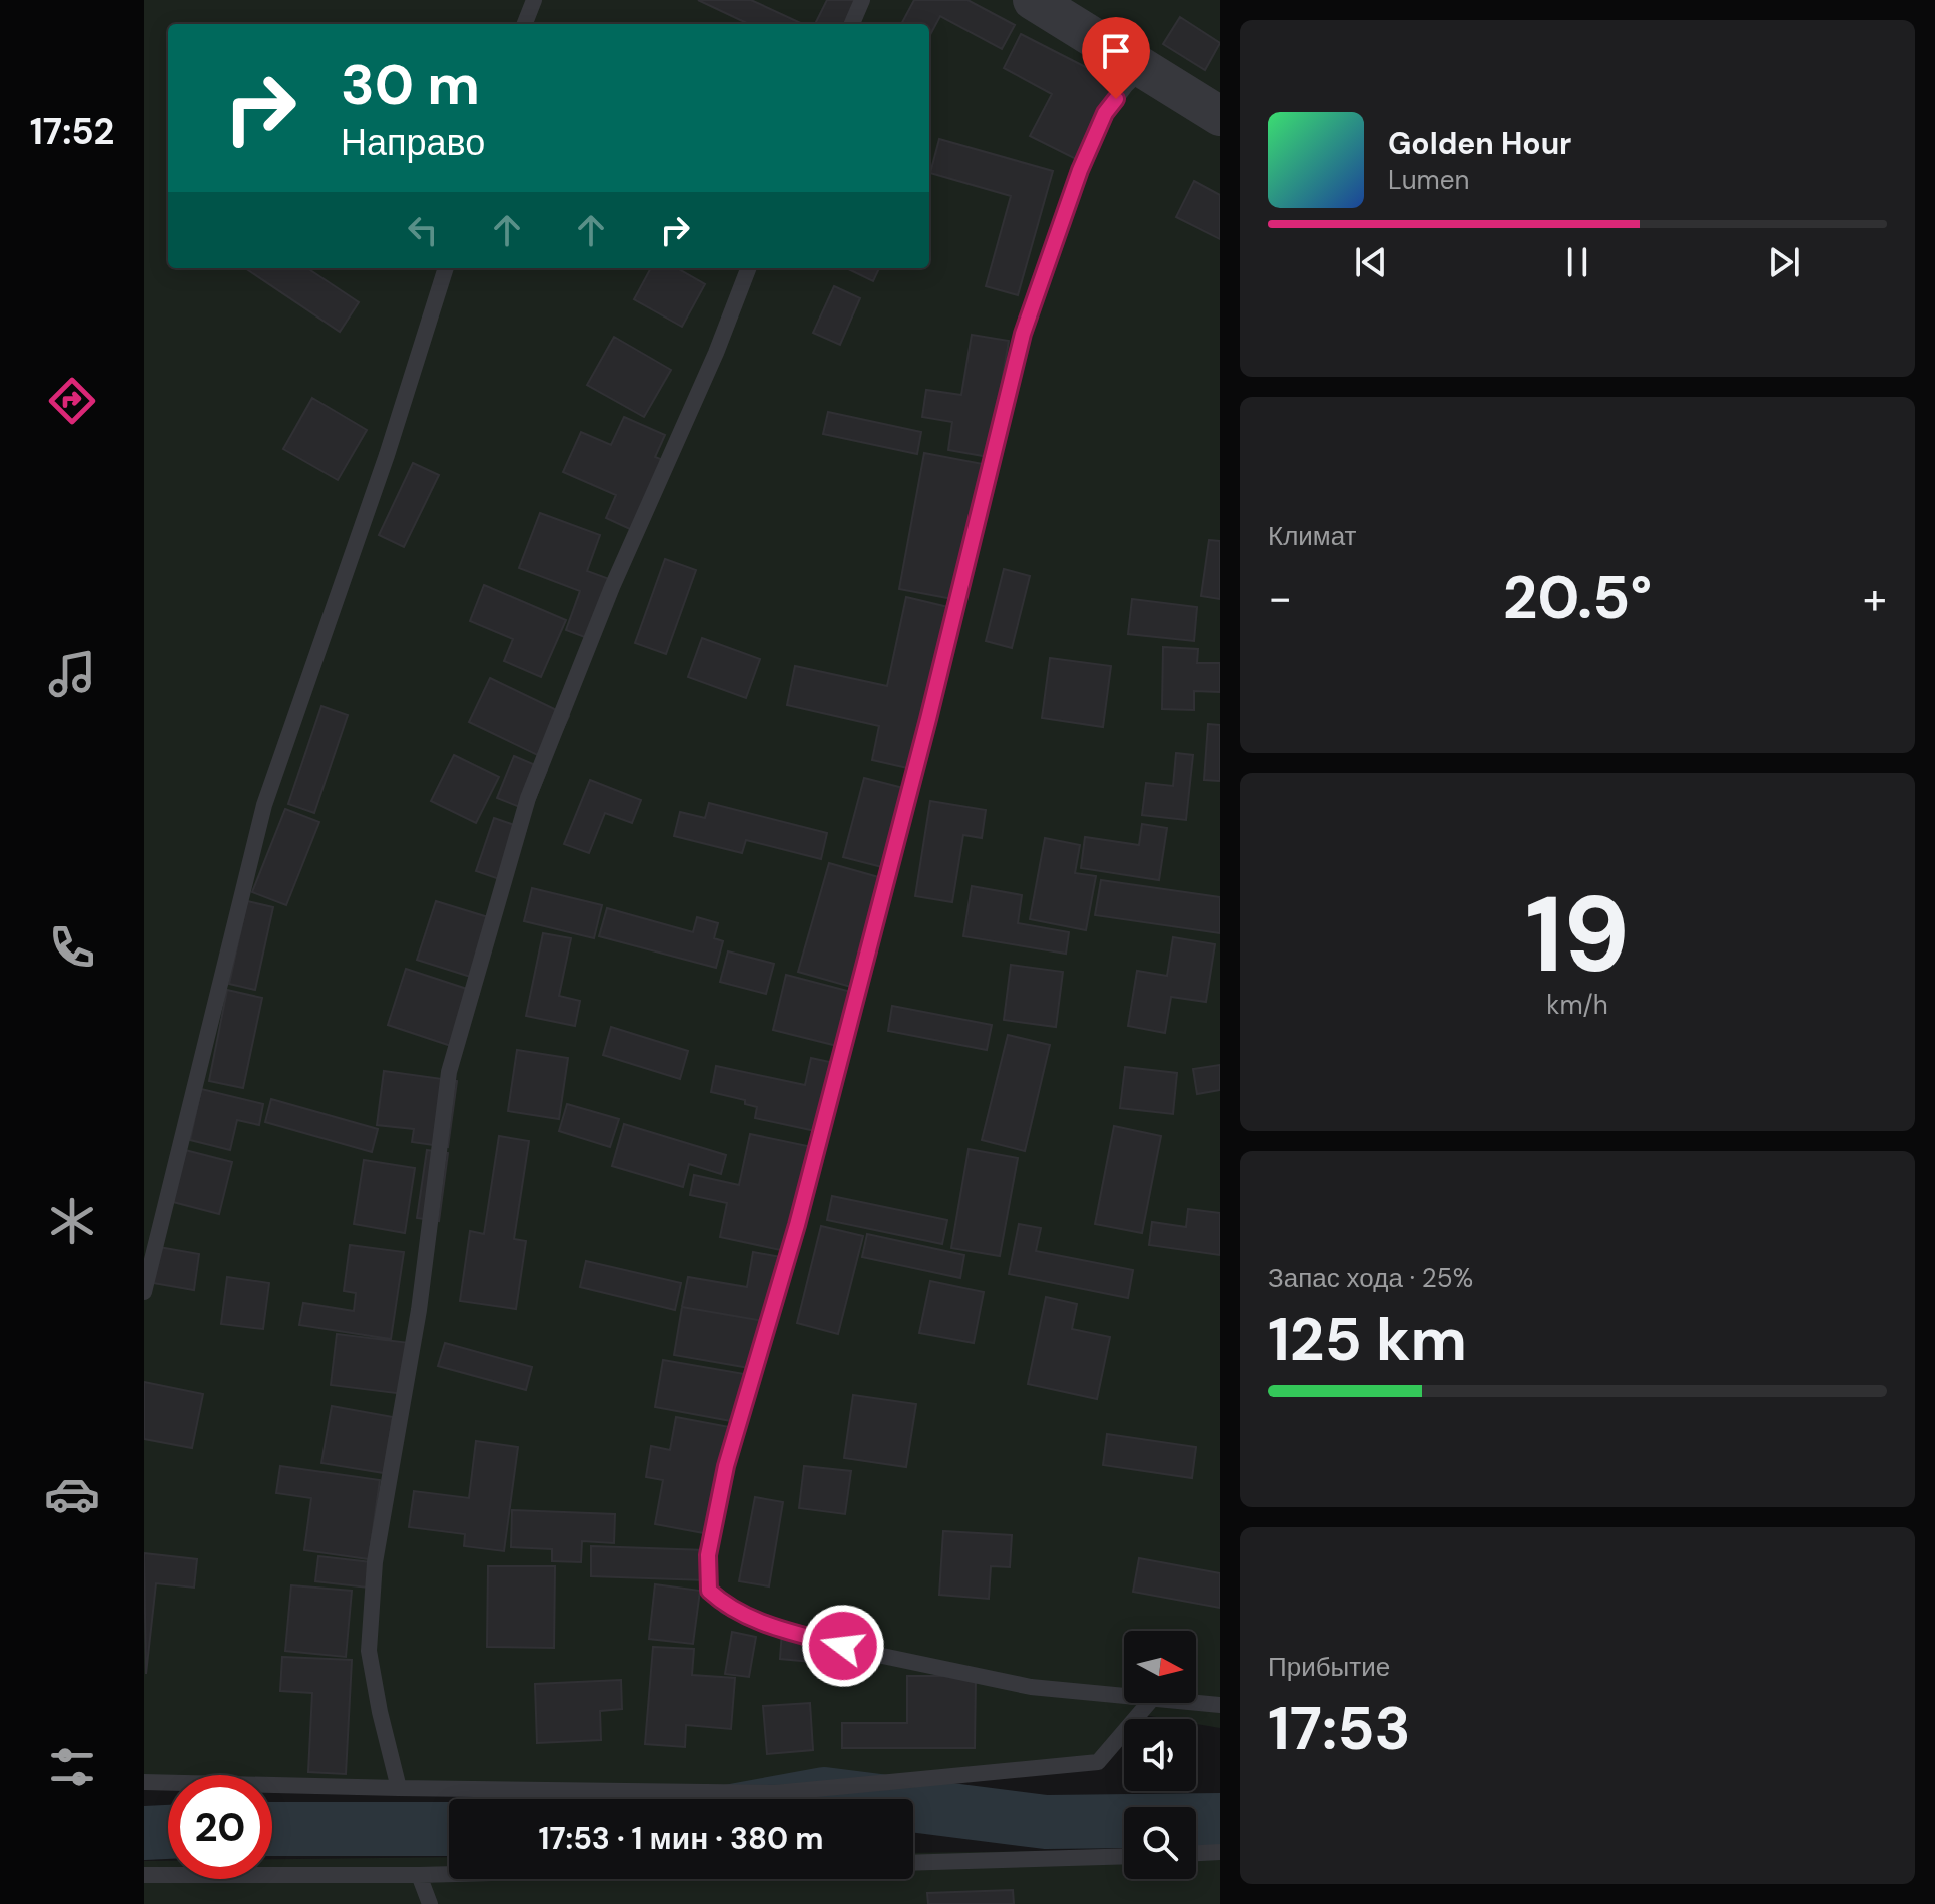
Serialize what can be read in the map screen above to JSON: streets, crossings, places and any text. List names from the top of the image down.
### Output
{
  "north": "right",
  "page": {
    "tabs": "17:52",
    "turn": ["30 m", "Направо"],
    "song": ["Golden Hour", "Lumen"],
    "tile": [
      "Климат",
      ["19", "km/h"],
      ["Запас хода · 25%", "125 km"],
      ["Прибытие", "17:53"]
    ],
    "heat": ["−", "20.5°", "+"],
    "limit": "20",
    "trip": "17:53 · 1 мин · 380 m"
  }
}
